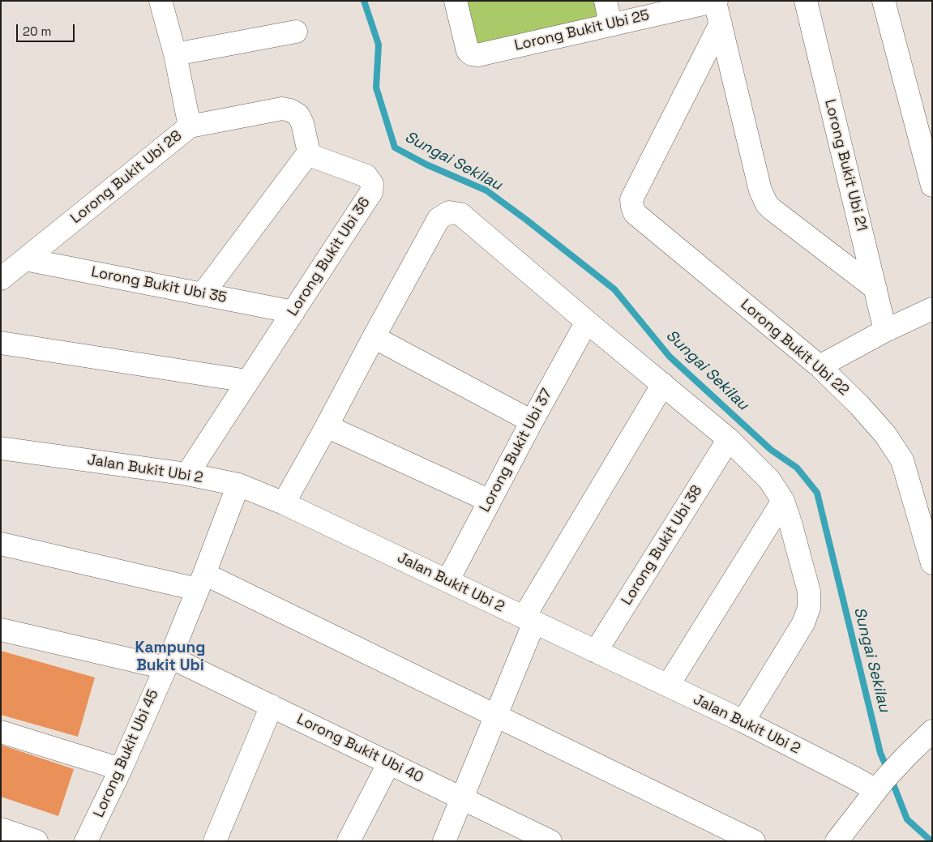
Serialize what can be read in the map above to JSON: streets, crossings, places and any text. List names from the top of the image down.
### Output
{
  "streets": {
    "street": [
      "Lorong Bukit Ubi 25",
      "Lorong Bukit Ubi 21",
      "Lorong Bukit Ubi 28",
      "Lorong Bukit Ubi 36",
      "Lorong Bukit Ubi 35",
      "Lorong Bukit Ubi 22",
      "Lorong Bukit Ubi 37",
      "Jalan Bukit Ubi 2",
      "Lorong Bukit Ubi 38",
      "Lorong Bukit Ubi 40",
      "Lorong Bukit Ubi 45"
    ]
  },
  "crossings": [
    ["Lorong Bukit Ubi 28", "Lorong Bukit Ubi 35"],
    ["Lorong Bukit Ubi 36", "Lorong Bukit Ubi 35"],
    ["Lorong Bukit Ubi 36", "Jalan Bukit Ubi 2"],
    ["Lorong Bukit Ubi 37", "Jalan Bukit Ubi 2"],
    ["Jalan Bukit Ubi 2", "Lorong Bukit Ubi 38"],
    ["Jalan Bukit Ubi 2", "Lorong Bukit Ubi 45"],
    ["Lorong Bukit Ubi 40", "Lorong Bukit Ubi 45"]
  ],
  "districts": ["Kampung Bukit Ubi"],
  "water": ["Sungai Sekilau"],
  "scale_bar": "20 m"
}
